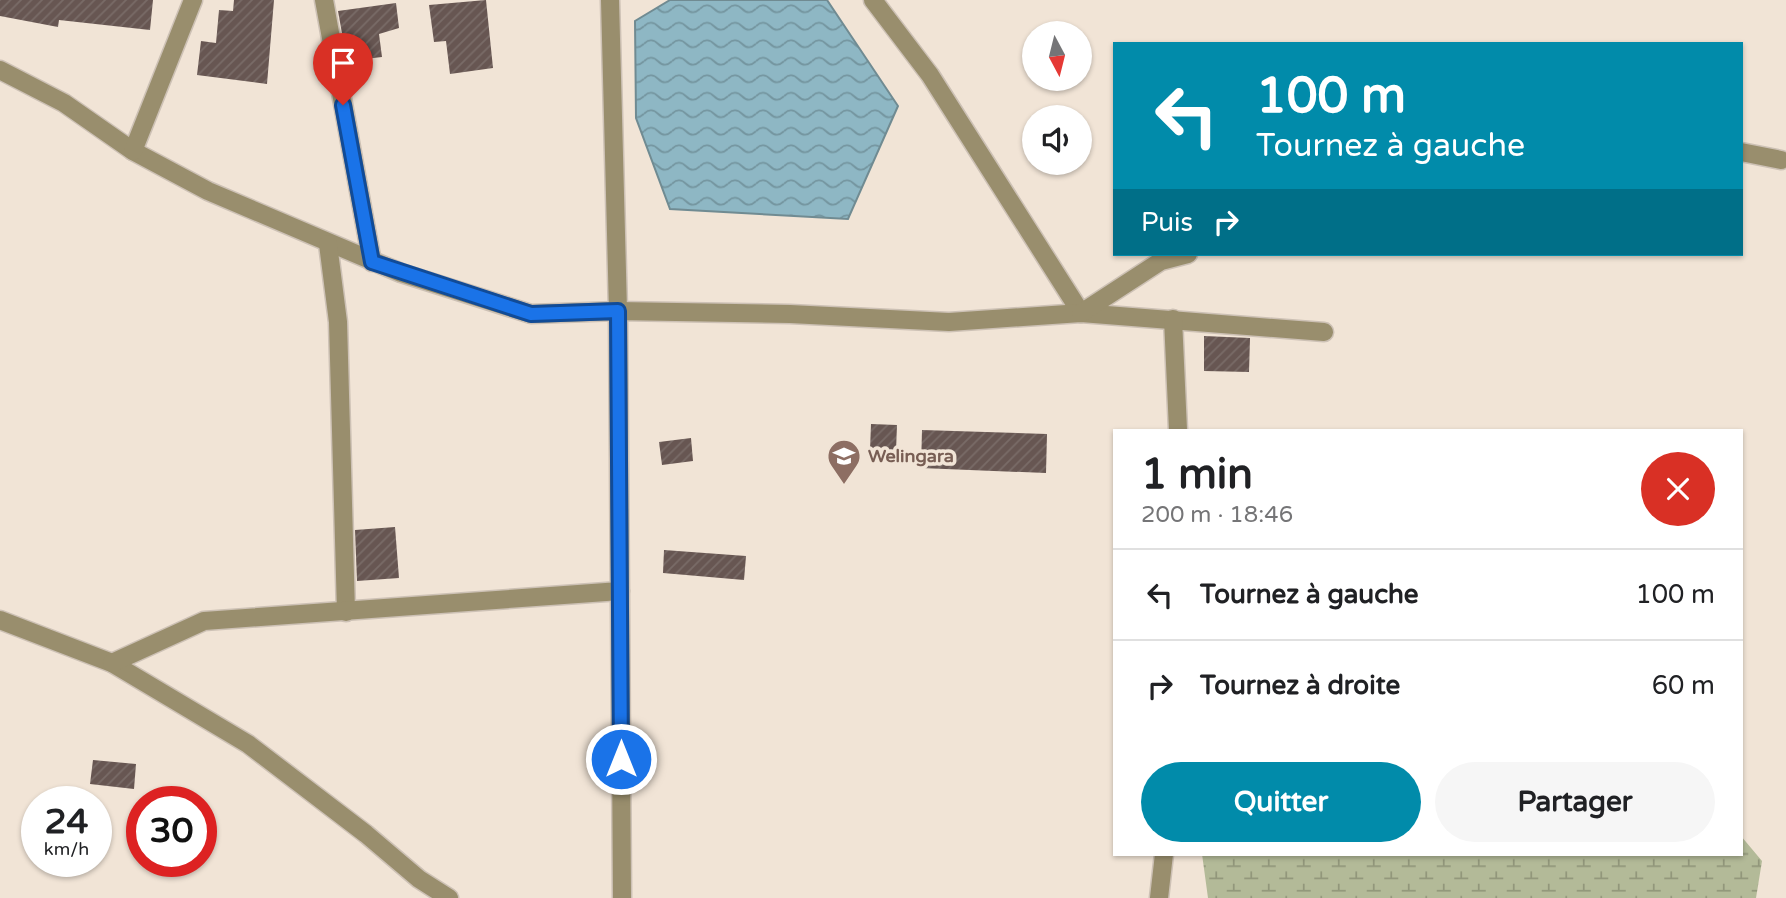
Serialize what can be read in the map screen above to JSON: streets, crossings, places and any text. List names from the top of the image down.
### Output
{
  "places": {
    "school or university": ["Welingara"]
  },
  "north": "bottom",
  "page": {
    "turn": ["100 m", "Tournez à gauche"],
    "then": "Puis",
    "heading": ["1 min", "200 m · 18:46"],
    "list": [
      {
        "name": "Tournez à gauche",
        "value": "100 m"
      },
      {
        "name": "Tournez à droite",
        "value": "60 m"
      }
    ],
    "buttons": ["Quitter", "Partager"],
    "speed": "24 km/h",
    "limit": "30"
  }
}
